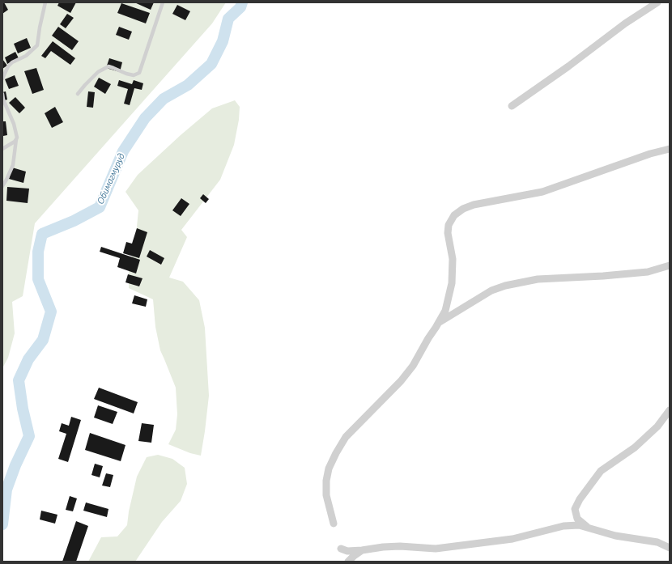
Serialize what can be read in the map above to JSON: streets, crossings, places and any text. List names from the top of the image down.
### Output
{
  "water": ["Обимагмуруд"]
}
